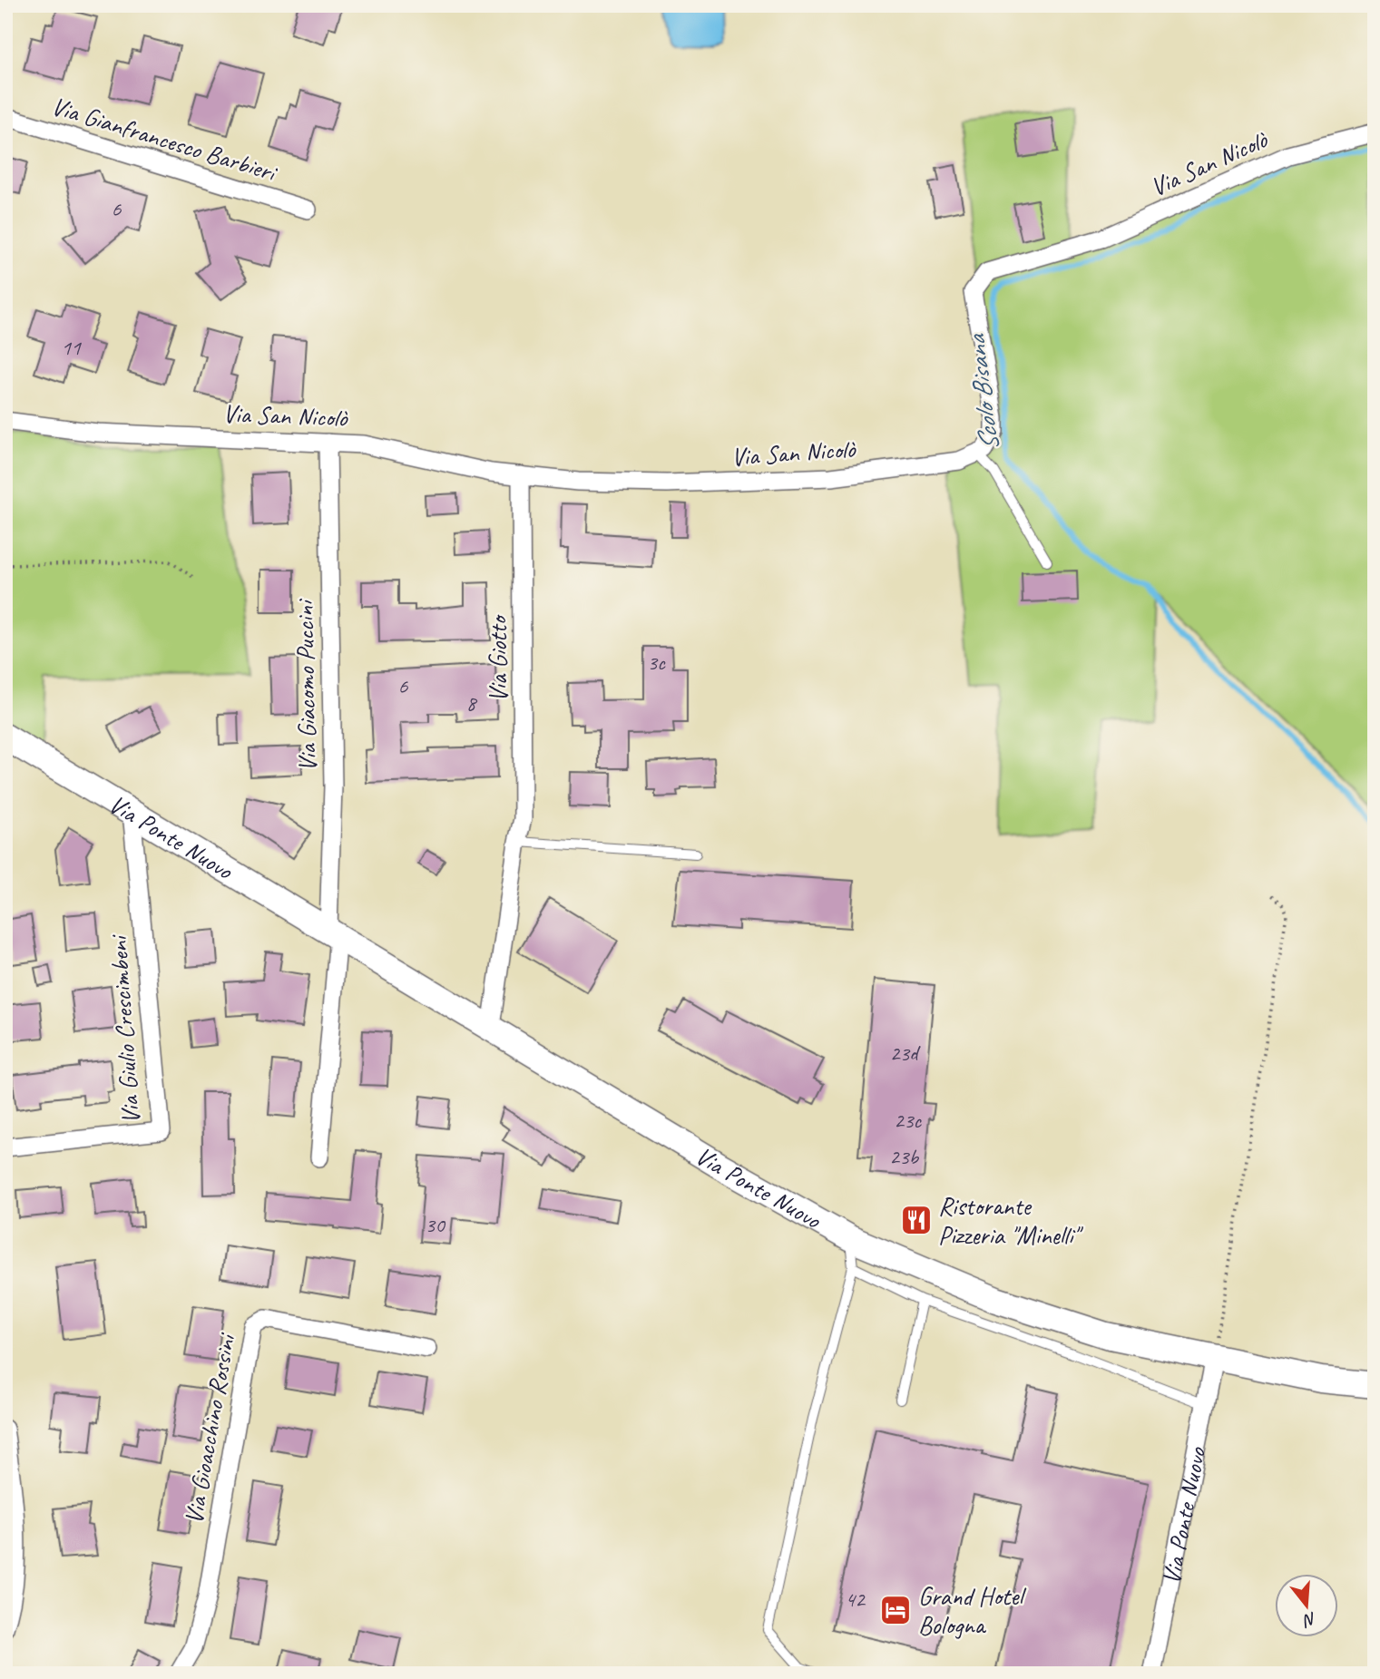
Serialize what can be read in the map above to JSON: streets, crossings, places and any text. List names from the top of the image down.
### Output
{
  "streets": {
    "main road": ["Via Ponte Nuovo"],
    "street": [
      "Via Gianfrancesco Barbieri",
      "Via San Nicolò",
      "Via Giotto",
      "Via Giacomo Puccini",
      "Via Giulio Crescimbeni",
      "Via Gioacchino Rossini"
    ]
  },
  "crossings": [
    ["Via San Nicolò", "Via Giotto"],
    ["Via San Nicolò", "Via Giacomo Puccini"],
    ["Via Giotto", "Via Ponte Nuovo"],
    ["Via Giacomo Puccini", "Via Ponte Nuovo"],
    ["Via Ponte Nuovo", "Via Giulio Crescimbeni"]
  ],
  "water": ["Scolo Bisana"],
  "places": {
    "restaurant": ["Ristorante Pizzeria \"Minelli\""],
    "hotel": ["Grand Hotel Bologna"]
  },
  "house_numbers": [
    "6",
    "11",
    "3c",
    "6",
    "8",
    "23d",
    "23c",
    "23b",
    "30",
    "42"
  ],
  "north": "bottom"
}
